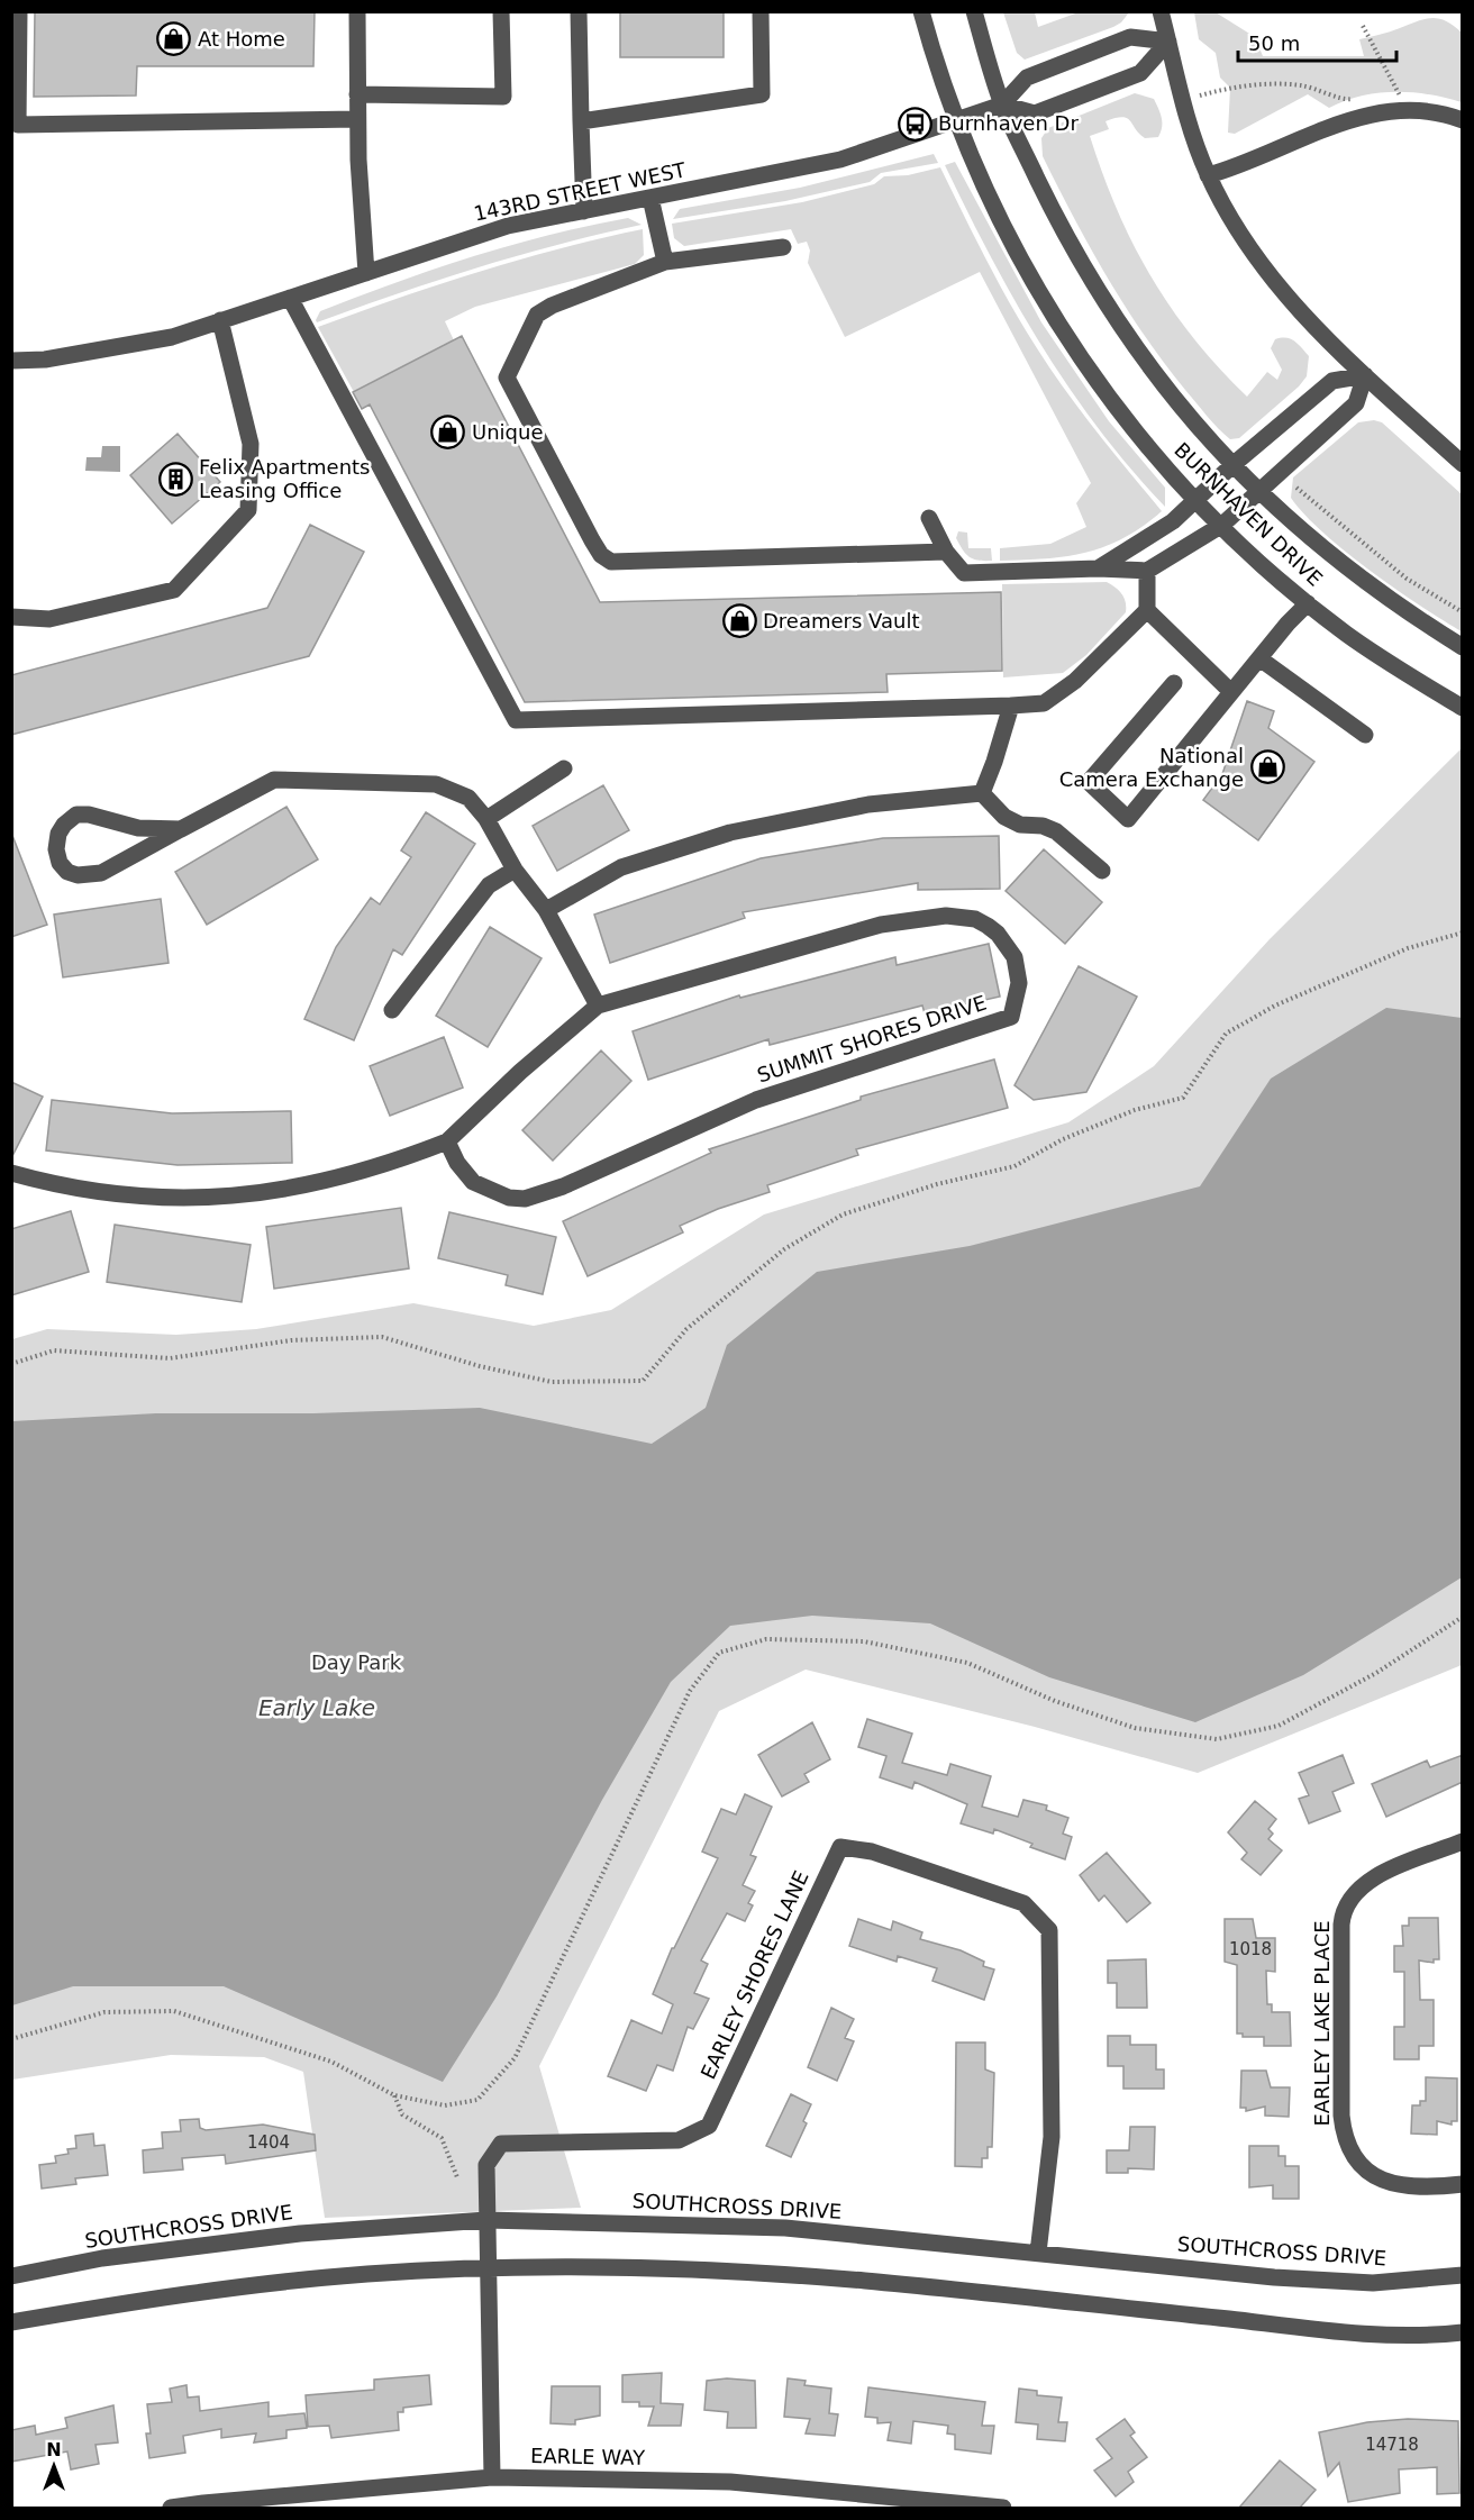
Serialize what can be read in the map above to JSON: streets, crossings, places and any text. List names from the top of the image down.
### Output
{
  "streets": {
    "street": [
      "143RD STREET WEST",
      "BURNHAVEN DRIVE",
      "SUMMIT SHORES DRIVE",
      "EARLEY SHORES LANE",
      "EARLEY LAKE PLACE",
      "SOUTHCROSS DRIVE",
      "EARLE WAY"
    ]
  },
  "crossings": [
    ["143RD STREET WEST", "BURNHAVEN DRIVE"],
    ["EARLEY SHORES LANE", "SOUTHCROSS DRIVE"],
    ["EARLEY SHORES LANE", "EARLE WAY"]
  ],
  "water": ["Early Lake"],
  "parks": ["Day Park"],
  "places": {
    "shop": [
      "At Home",
      "Unique",
      "Dreamers Vault",
      "National Camera Exchange"
    ],
    "bus stop": ["Burnhaven Dr"],
    "building": ["Felix Apartments Leasing Office"]
  },
  "house_numbers": ["1018", "1404", "14718"],
  "scale_bar": "50 m",
  "north": "top"
}
